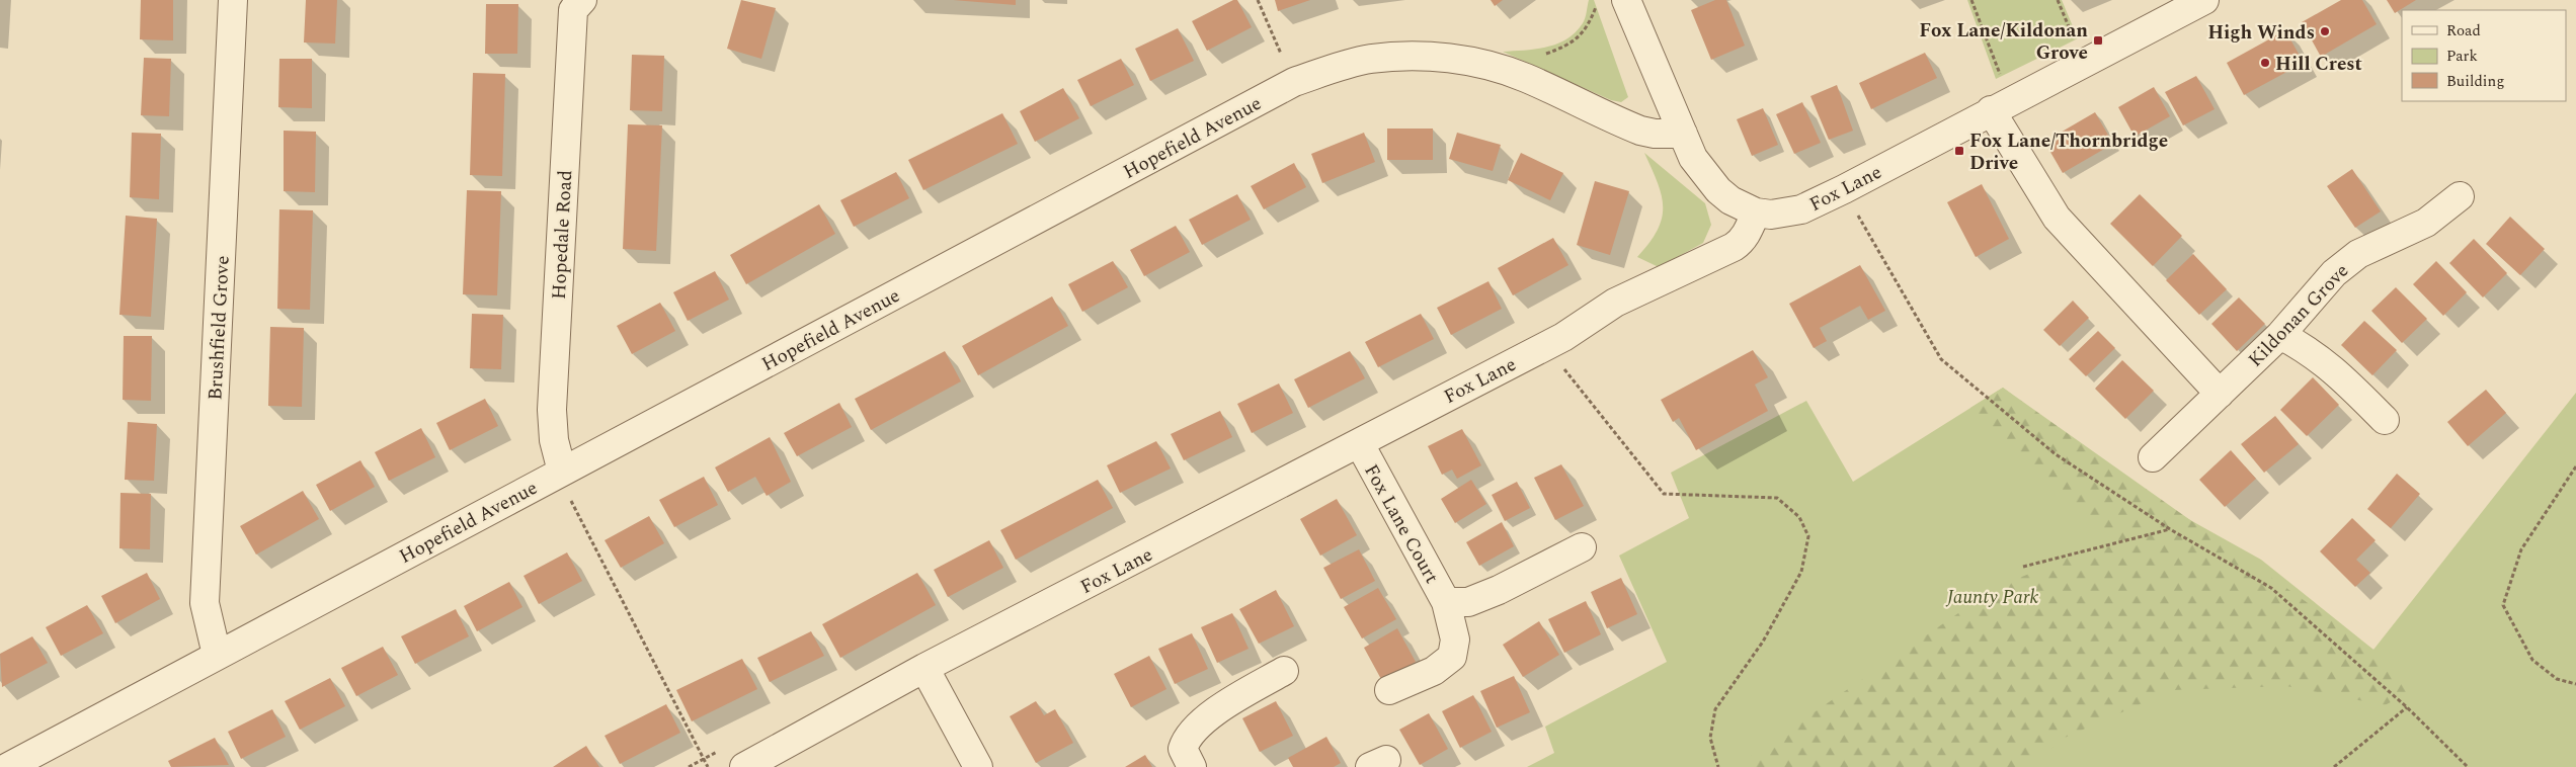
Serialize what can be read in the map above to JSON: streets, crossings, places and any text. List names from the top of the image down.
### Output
{
  "streets": {
    "street": [
      "Hopefield Avenue",
      "Fox Lane",
      "Hopedale Road",
      "Kildonan Grove",
      "Brushfield Grove",
      "Fox Lane Court"
    ]
  },
  "crossings": [
    ["Hopefield Avenue", "Hopedale Road"],
    ["Hopefield Avenue", "Brushfield Grove"],
    ["Fox Lane", "Fox Lane Court"]
  ],
  "parks": ["Jaunty Park"],
  "places": {
    "other": ["High Winds", "Hill Crest"],
    "transit": ["Fox Lane/Kildonan Grove", "Fox Lane/Thornbridge Drive"]
  },
  "legend": ["Road", "Park", "Building"]
}
